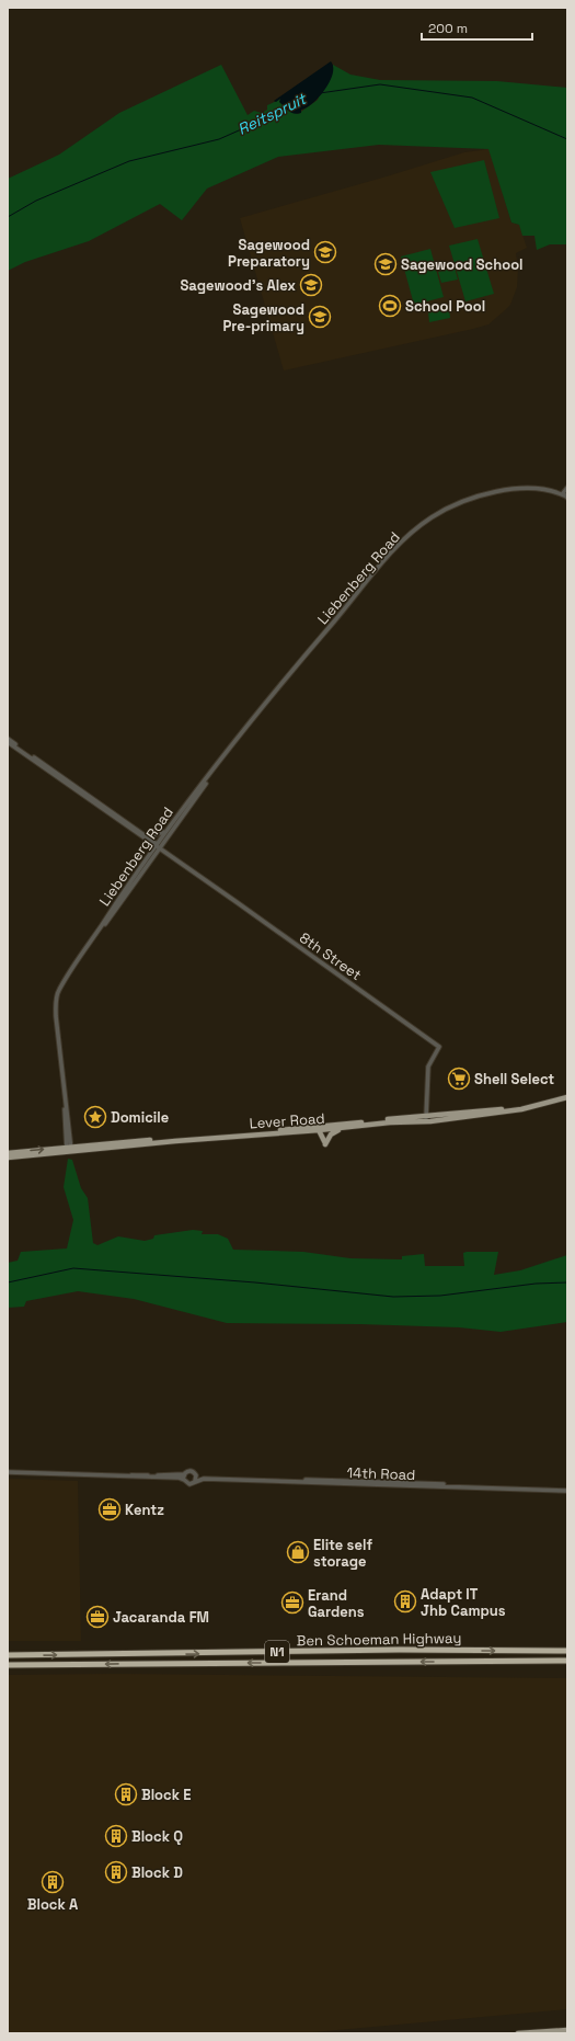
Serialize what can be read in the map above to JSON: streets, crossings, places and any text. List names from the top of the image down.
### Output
{
  "streets": {
    "highway": ["Ben Schoeman Highway", "N1"],
    "main road": ["Lever Road"],
    "street": ["Liebenberg Road", "8th Street", "14th Road"]
  },
  "crossings": [
    ["Liebenberg Road", "8th Street"],
    ["Liebenberg Road", "Lever Road"],
    ["8th Street", "Lever Road"]
  ],
  "water": ["Reitspruit"],
  "places": {
    "school or university": [
      "Sagewood Preparatory",
      "Sagewood School",
      "Sagewood's Alex",
      "Sagewood Pre-primary"
    ],
    "sports": ["School Pool"],
    "supermarket": ["Shell Select"],
    "place": ["Domicile"],
    "office": ["Kentz", "Erand Gardens", "Jacaranda FM"],
    "shop": ["Elite self storage"],
    "building": [
      "Adapt IT Jhb Campus",
      "Block E",
      "Block Q",
      "Block D",
      "Block A"
    ]
  },
  "scale_bar": "200 m"
}
